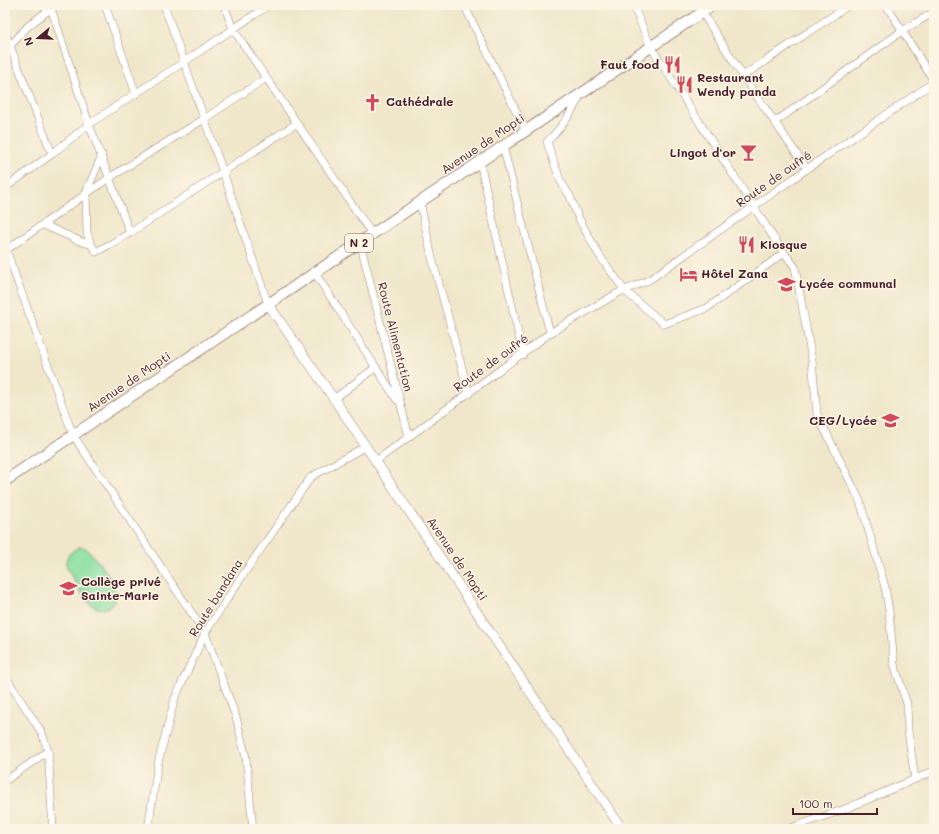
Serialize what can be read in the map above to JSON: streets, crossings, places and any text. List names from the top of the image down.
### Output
{
  "streets": {
    "main road": ["Avenue de Mopti", "N 2"],
    "street": ["Route de oufré", "Route Alimentation", "Route bandana"]
  },
  "crossings": [
    ["Avenue de Mopti", "Route de oufré"],
    ["Avenue de Mopti", "Route Alimentation"],
    ["Avenue de Mopti", "Route bandana"],
    ["Route de oufré", "Route Alimentation"]
  ],
  "places": {
    "restaurant": ["Faut food", "Restaurant Wendy panda", "Kiosque"],
    "church": ["Cathédrale"],
    "bar": ["Lingot d'or"],
    "hotel": ["Hôtel Zana"],
    "school or university": ["Lycée communal", "CEG/Lycée", "Collège privé Sainte-Marie"]
  },
  "scale_bar": "100 m",
  "north": "left"
}
